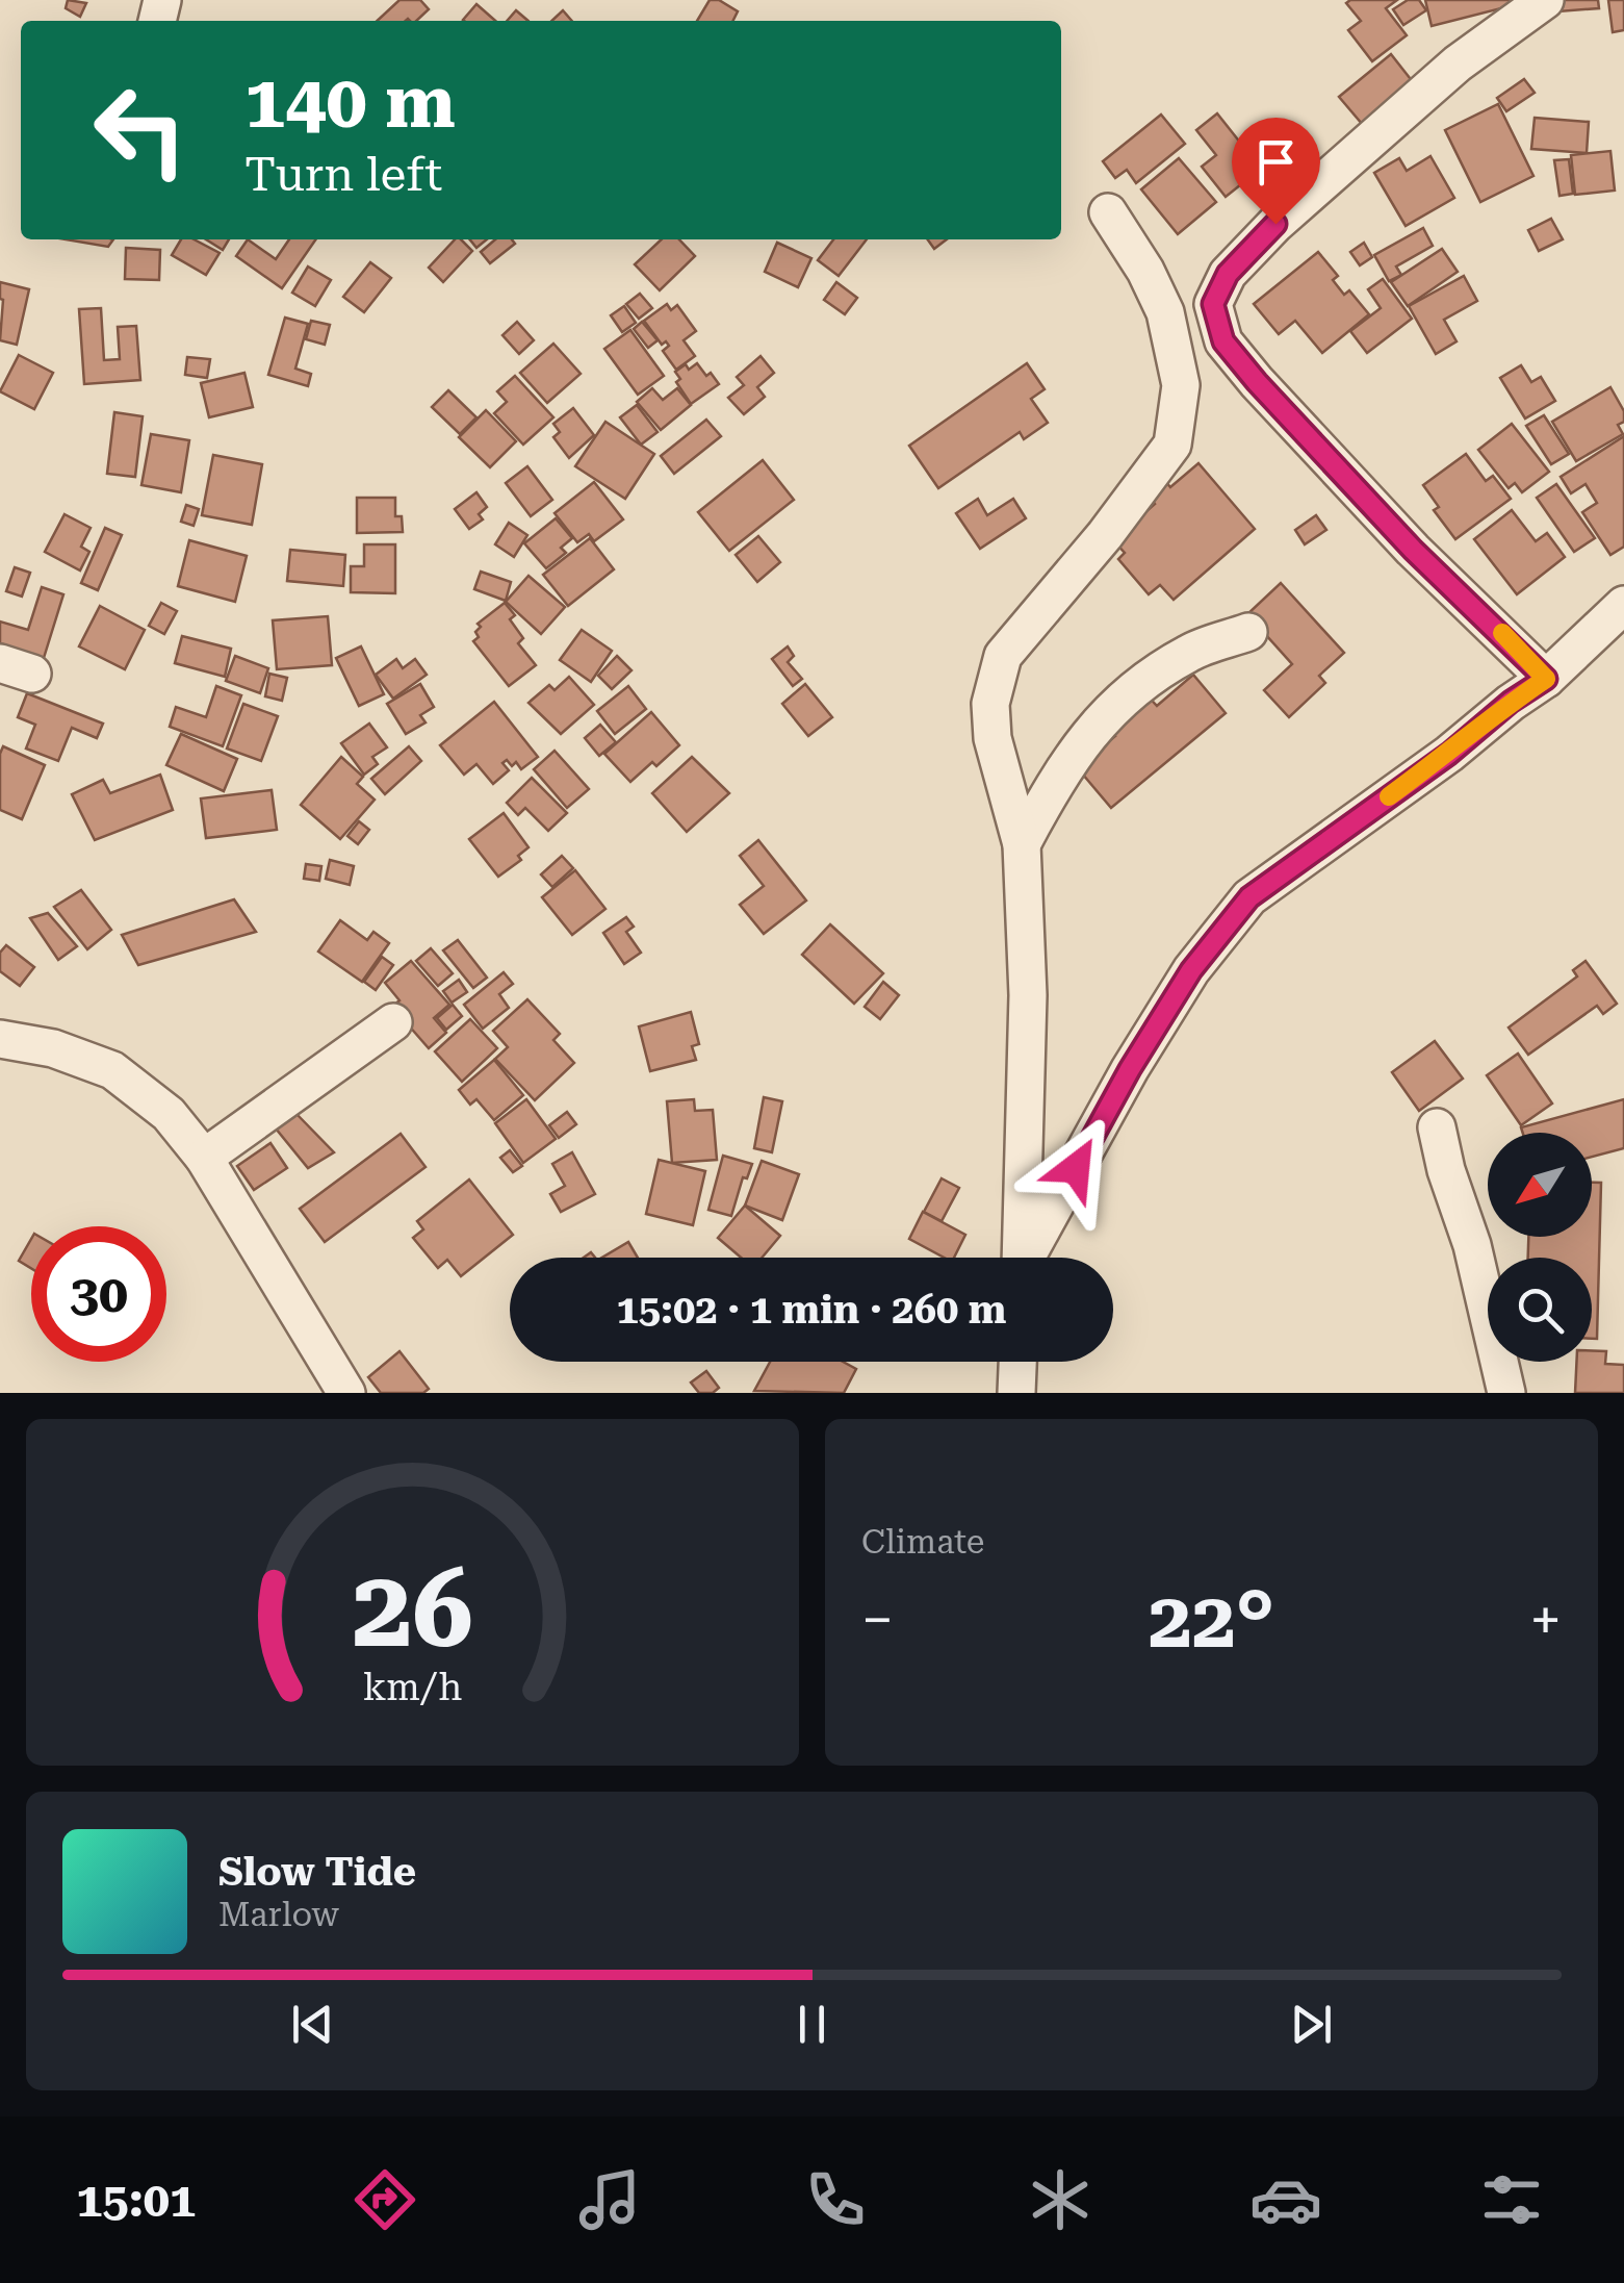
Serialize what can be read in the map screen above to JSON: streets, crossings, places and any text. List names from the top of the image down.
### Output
{
  "north": "bottom left",
  "page": {
    "turn": ["140 m", "Turn left"],
    "limit": "30",
    "trip": "15:02 · 1 min · 260 m",
    "tile": "Climate",
    "heat": ["−", "22°", "+"],
    "song": ["Slow Tide", "Marlow"],
    "tabs": "15:01",
    "gauge": ["26", "km/h"]
  }
}
